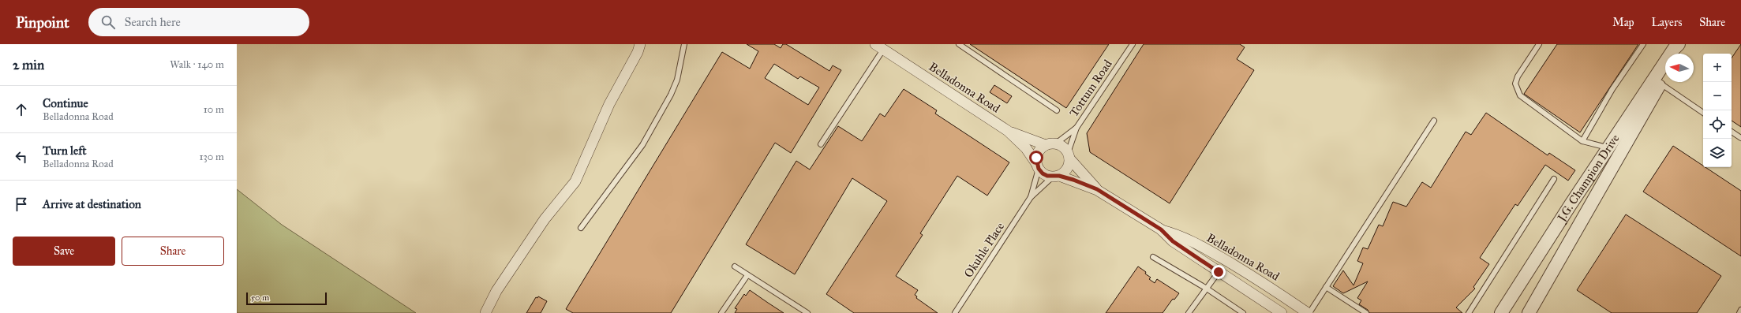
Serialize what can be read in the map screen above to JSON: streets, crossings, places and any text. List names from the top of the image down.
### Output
{
  "streets": {
    "street": ["Belladonna Road", "J.G. Champion Drive"],
    "lane": ["Tottum Road", "Okuhle Place"]
  },
  "crossings": [
    ["Belladonna Road", "Tottum Road"],
    ["Belladonna Road", "Okuhle Place"],
    ["Tottum Road", "Okuhle Place"]
  ],
  "scale_bar": "50 m",
  "north": "left",
  "page": {
    "header": "Pinpoint",
    "search": "Search here",
    "nav": ["Map", "Layers", "Share"],
    "heading": ["2 min", "Walk · 140 m"],
    "map_buttons": ["+", "−"],
    "list": [
      ["Continue", "Belladonna Road", "10 m"],
      ["Turn left", "Belladonna Road", "130 m"],
      "Arrive at destination"
    ],
    "buttons": ["Save", "Share"],
    "scale": "50 m"
  }
}
